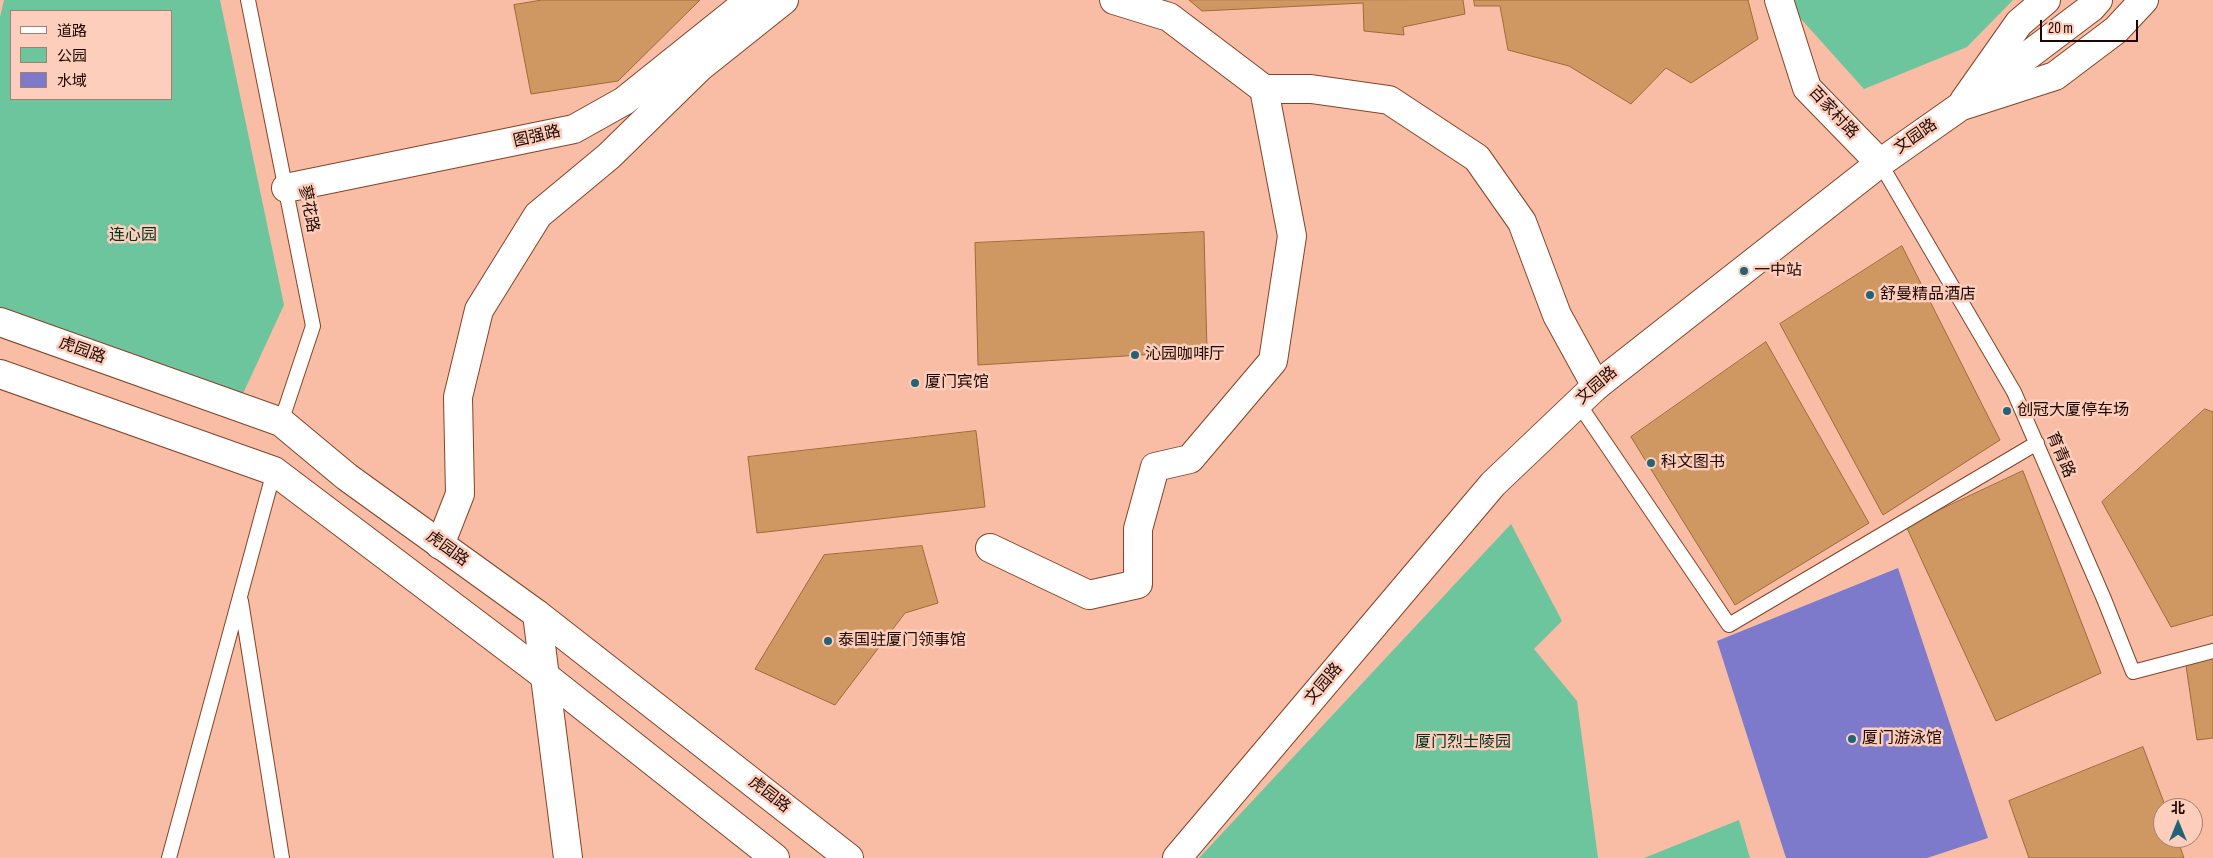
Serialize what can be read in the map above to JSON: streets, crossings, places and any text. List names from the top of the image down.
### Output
{
  "streets": {
    "street": [
      "百家村路",
      "图强路",
      "文园路",
      "虎园路"
    ],
    "lane": ["蓼花路", "育青路"]
  },
  "crossings": [
    ["百家村路", "文园路"],
    ["百家村路", "育青路"],
    ["图强路", "蓼花路"],
    ["文园路", "育青路"],
    ["蓼花路", "虎园路"]
  ],
  "parks": ["连心园", "厦门烈士陵园"],
  "places": [
    "一中站",
    "舒曼精品酒店",
    "沁园咖啡厅",
    "厦门宾馆",
    "创冠大厦停车场",
    "科文图书",
    "泰国驻厦门领事馆",
    "厦门游泳馆"
  ],
  "legend": ["道路", "公园", "水域"],
  "scale_bar": "20 m",
  "north": "top"
}
